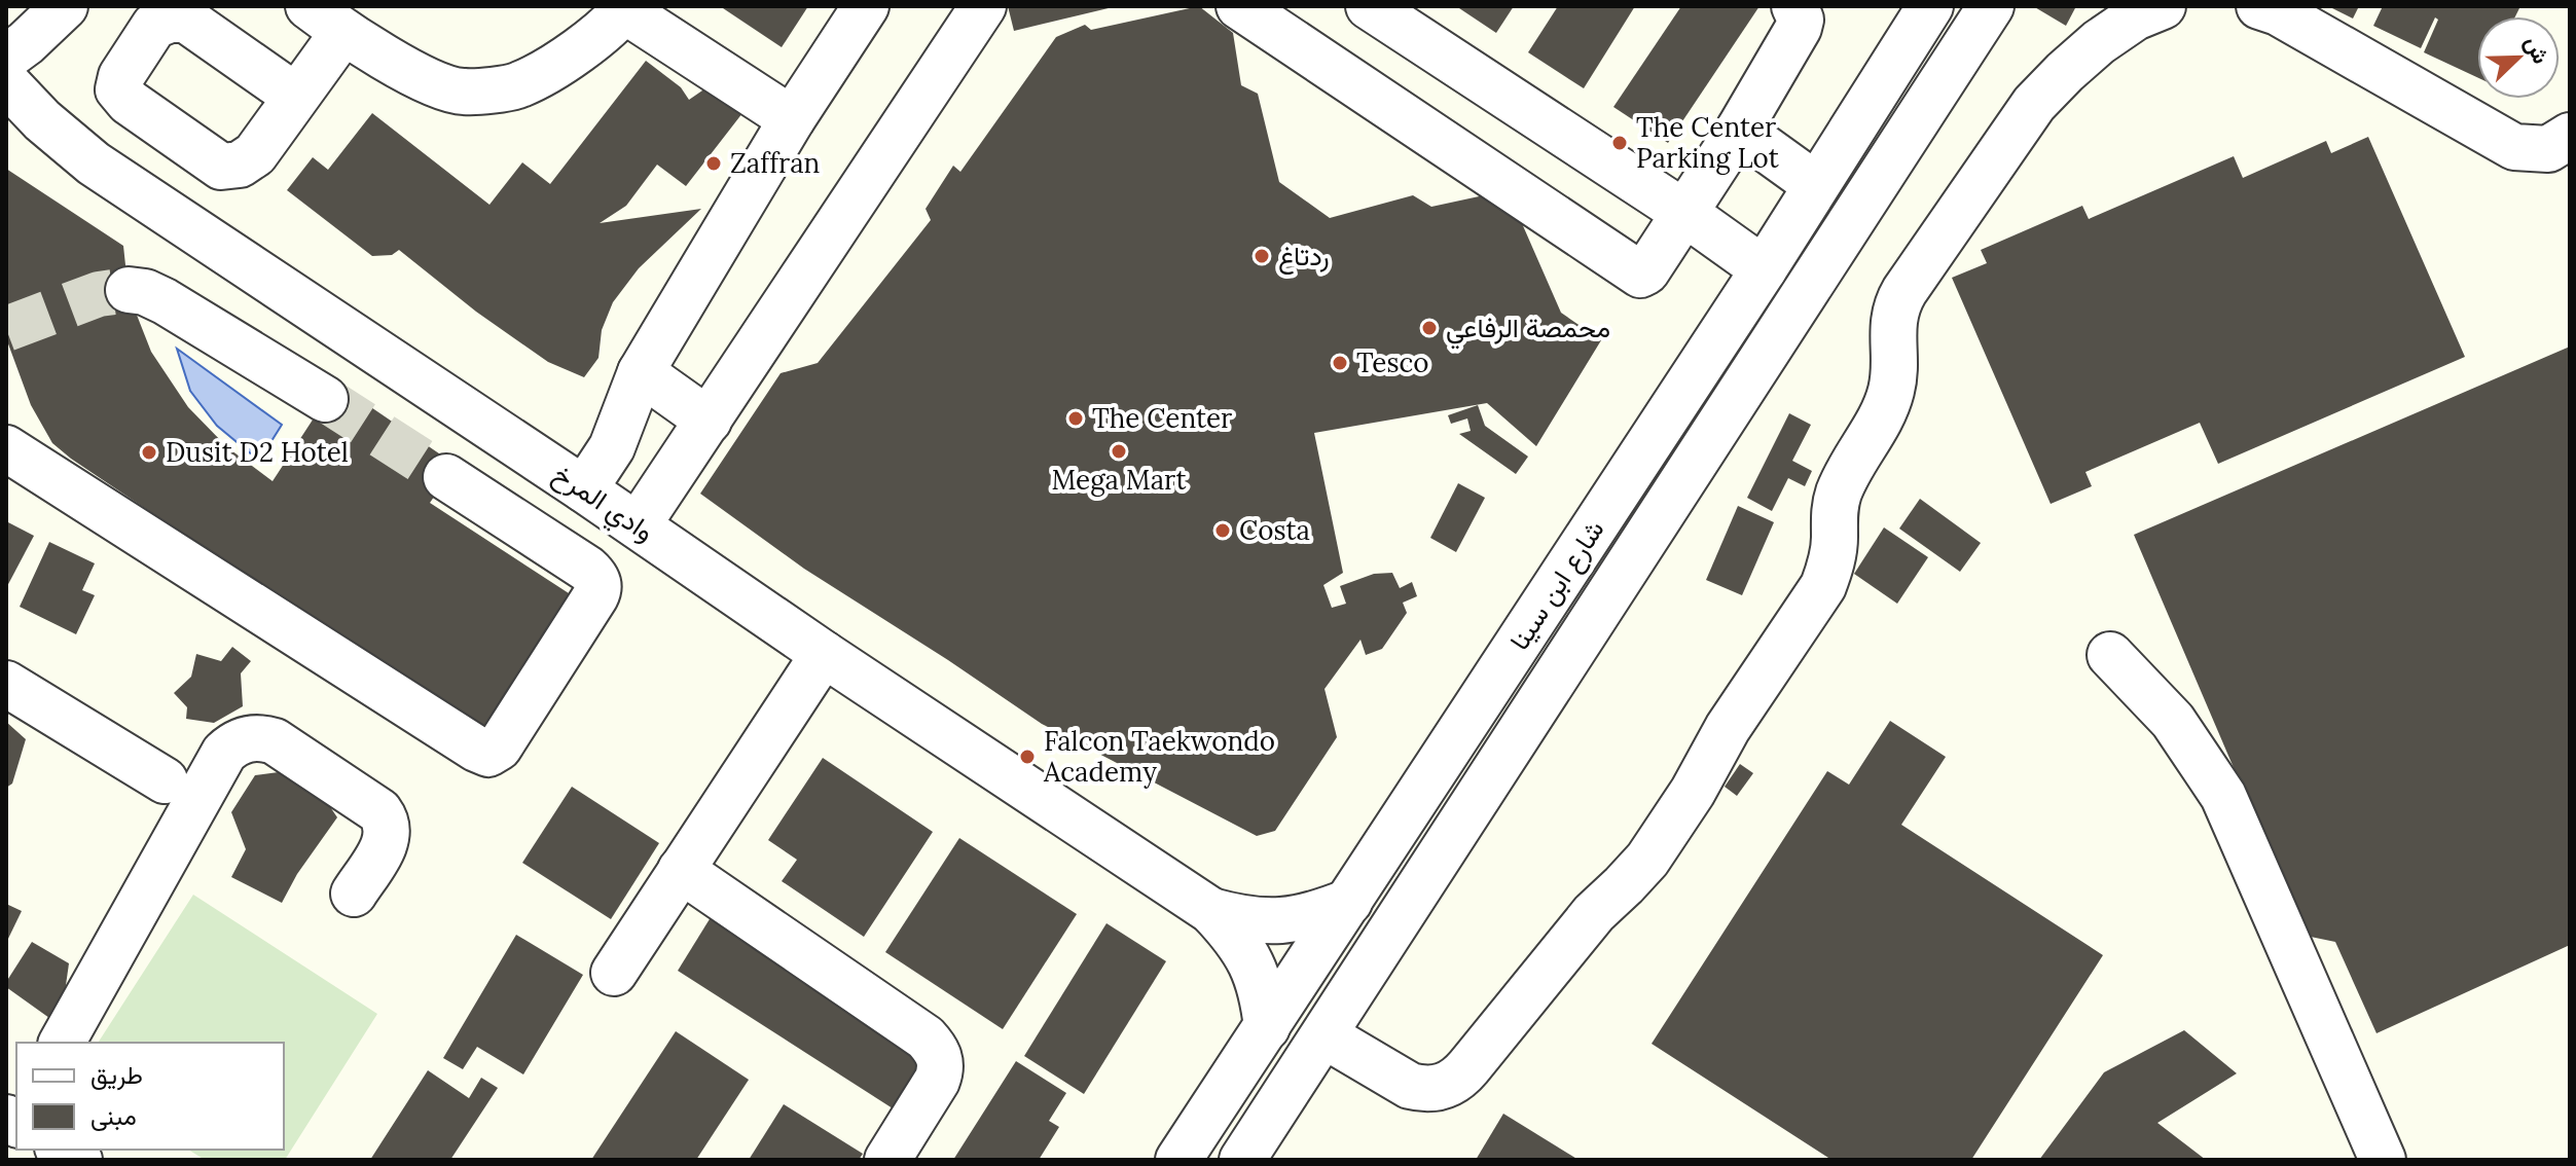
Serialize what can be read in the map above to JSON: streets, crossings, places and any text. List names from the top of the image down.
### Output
{
  "streets": {
    "street": ["وادي المرخ", "شارع ابن سينا"]
  },
  "crossings": [
    ["وادي المرخ", "شارع ابن سينا"]
  ],
  "places": [
    "The Center Parking Lot",
    "Zaffran",
    "ردتاغ",
    "محمصة الرفاعي",
    "Tesco",
    "The Center",
    "Mega Mart",
    "Dusit D2 Hotel",
    "Costa",
    "Falcon Taekwondo Academy"
  ],
  "legend": ["طريق", "مبنى"],
  "north": "top right"
}
